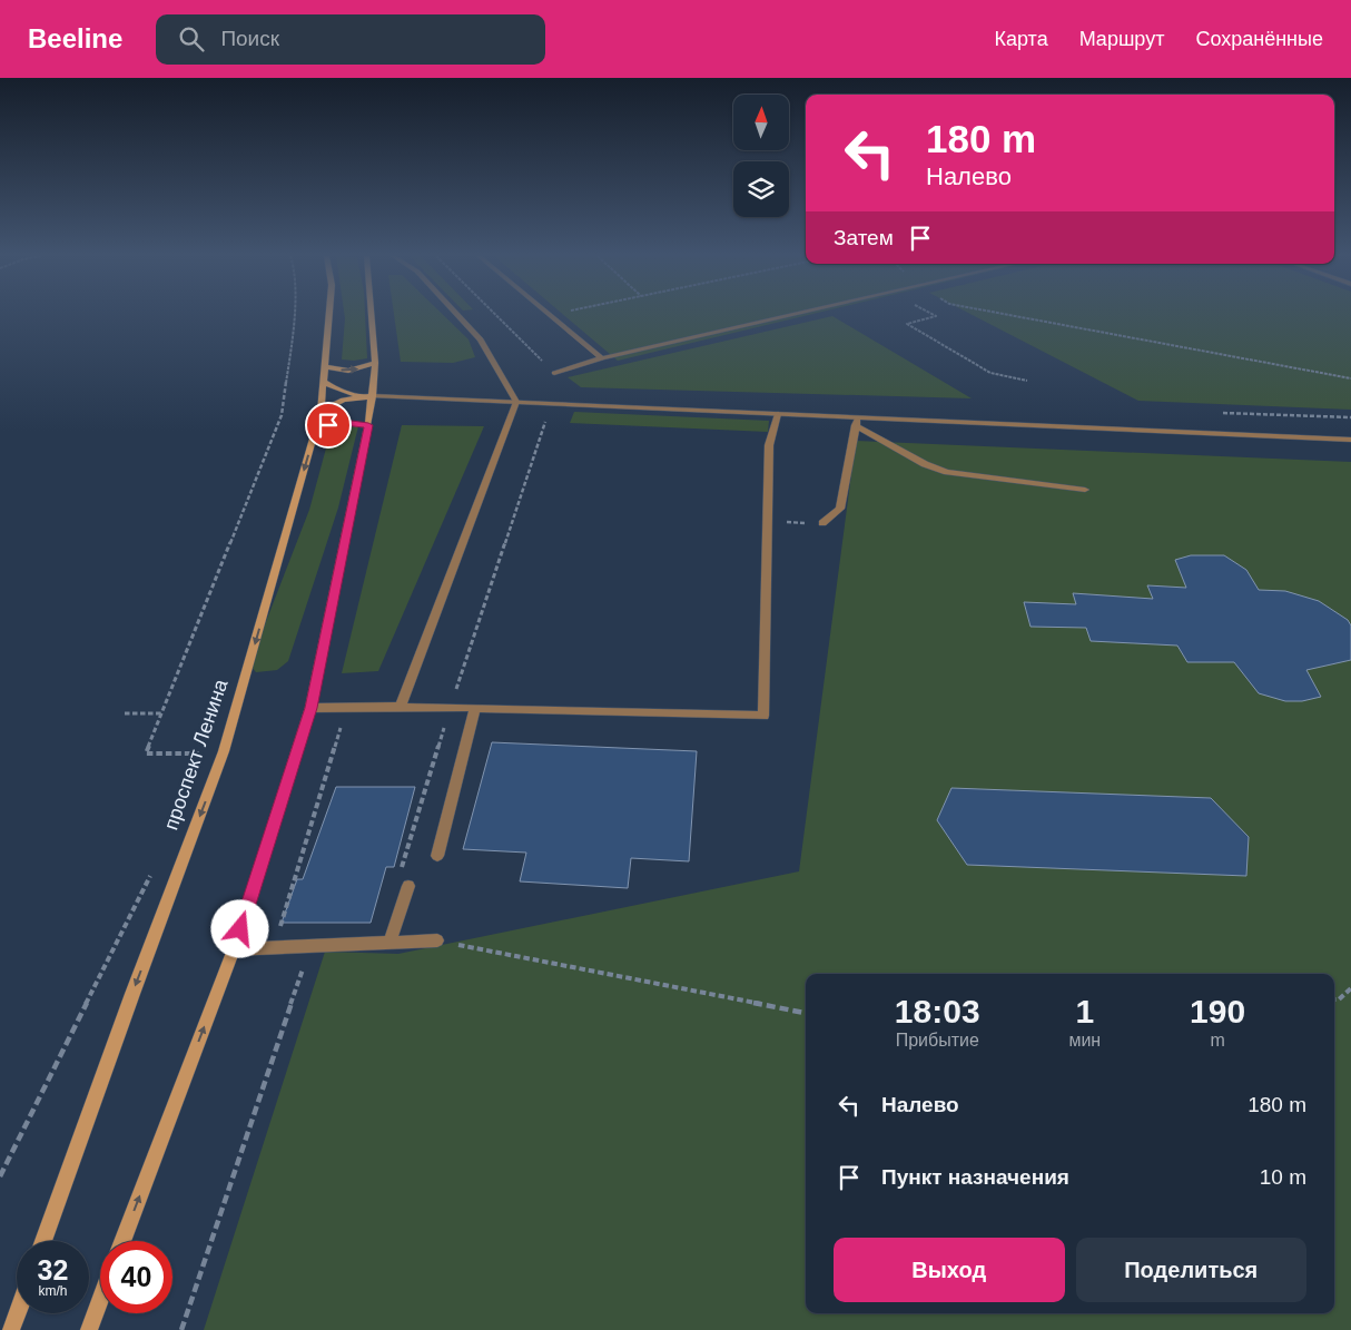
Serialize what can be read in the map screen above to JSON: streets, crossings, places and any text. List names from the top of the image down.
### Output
{
  "streets": {
    "street": ["проспект Ленина"]
  },
  "north": "top",
  "page": {
    "header": "Beeline",
    "search": "Поиск",
    "nav": ["Карта", "Маршрут", "Сохранённые"],
    "turn": ["180 m", "Налево"],
    "then": "Затем",
    "eta": [
      "18:03",
      "Прибытие",
      "1",
      "мин",
      "190",
      "m"
    ],
    "list": [
      {
        "name": "Налево",
        "value": "180 m"
      },
      {
        "name": "Пункт назначения",
        "value": "10 m"
      }
    ],
    "buttons": ["Выход", "Поделиться"],
    "speed": "32 km/h",
    "limit": "40"
  }
}
